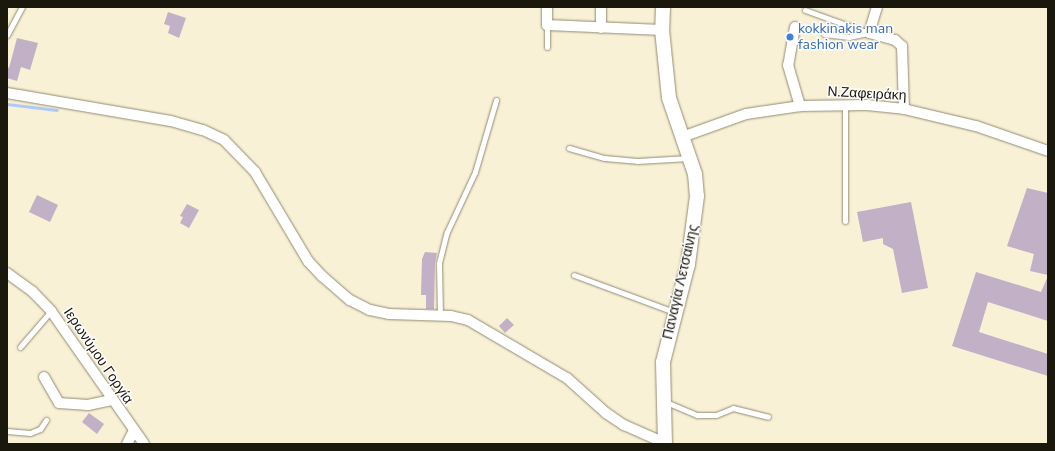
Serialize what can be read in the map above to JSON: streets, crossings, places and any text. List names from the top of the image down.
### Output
{
  "streets": {
    "main road": ["Παναγία Λετσαίνης"],
    "street": ["Ν.Ζαφειράκη", "Ιερωνύμου Γοργία"]
  },
  "crossings": [
    ["Ν.Ζαφειράκη", "Παναγία Λετσαίνης"]
  ],
  "places": ["kokkinakis man fashion wear"]
}
